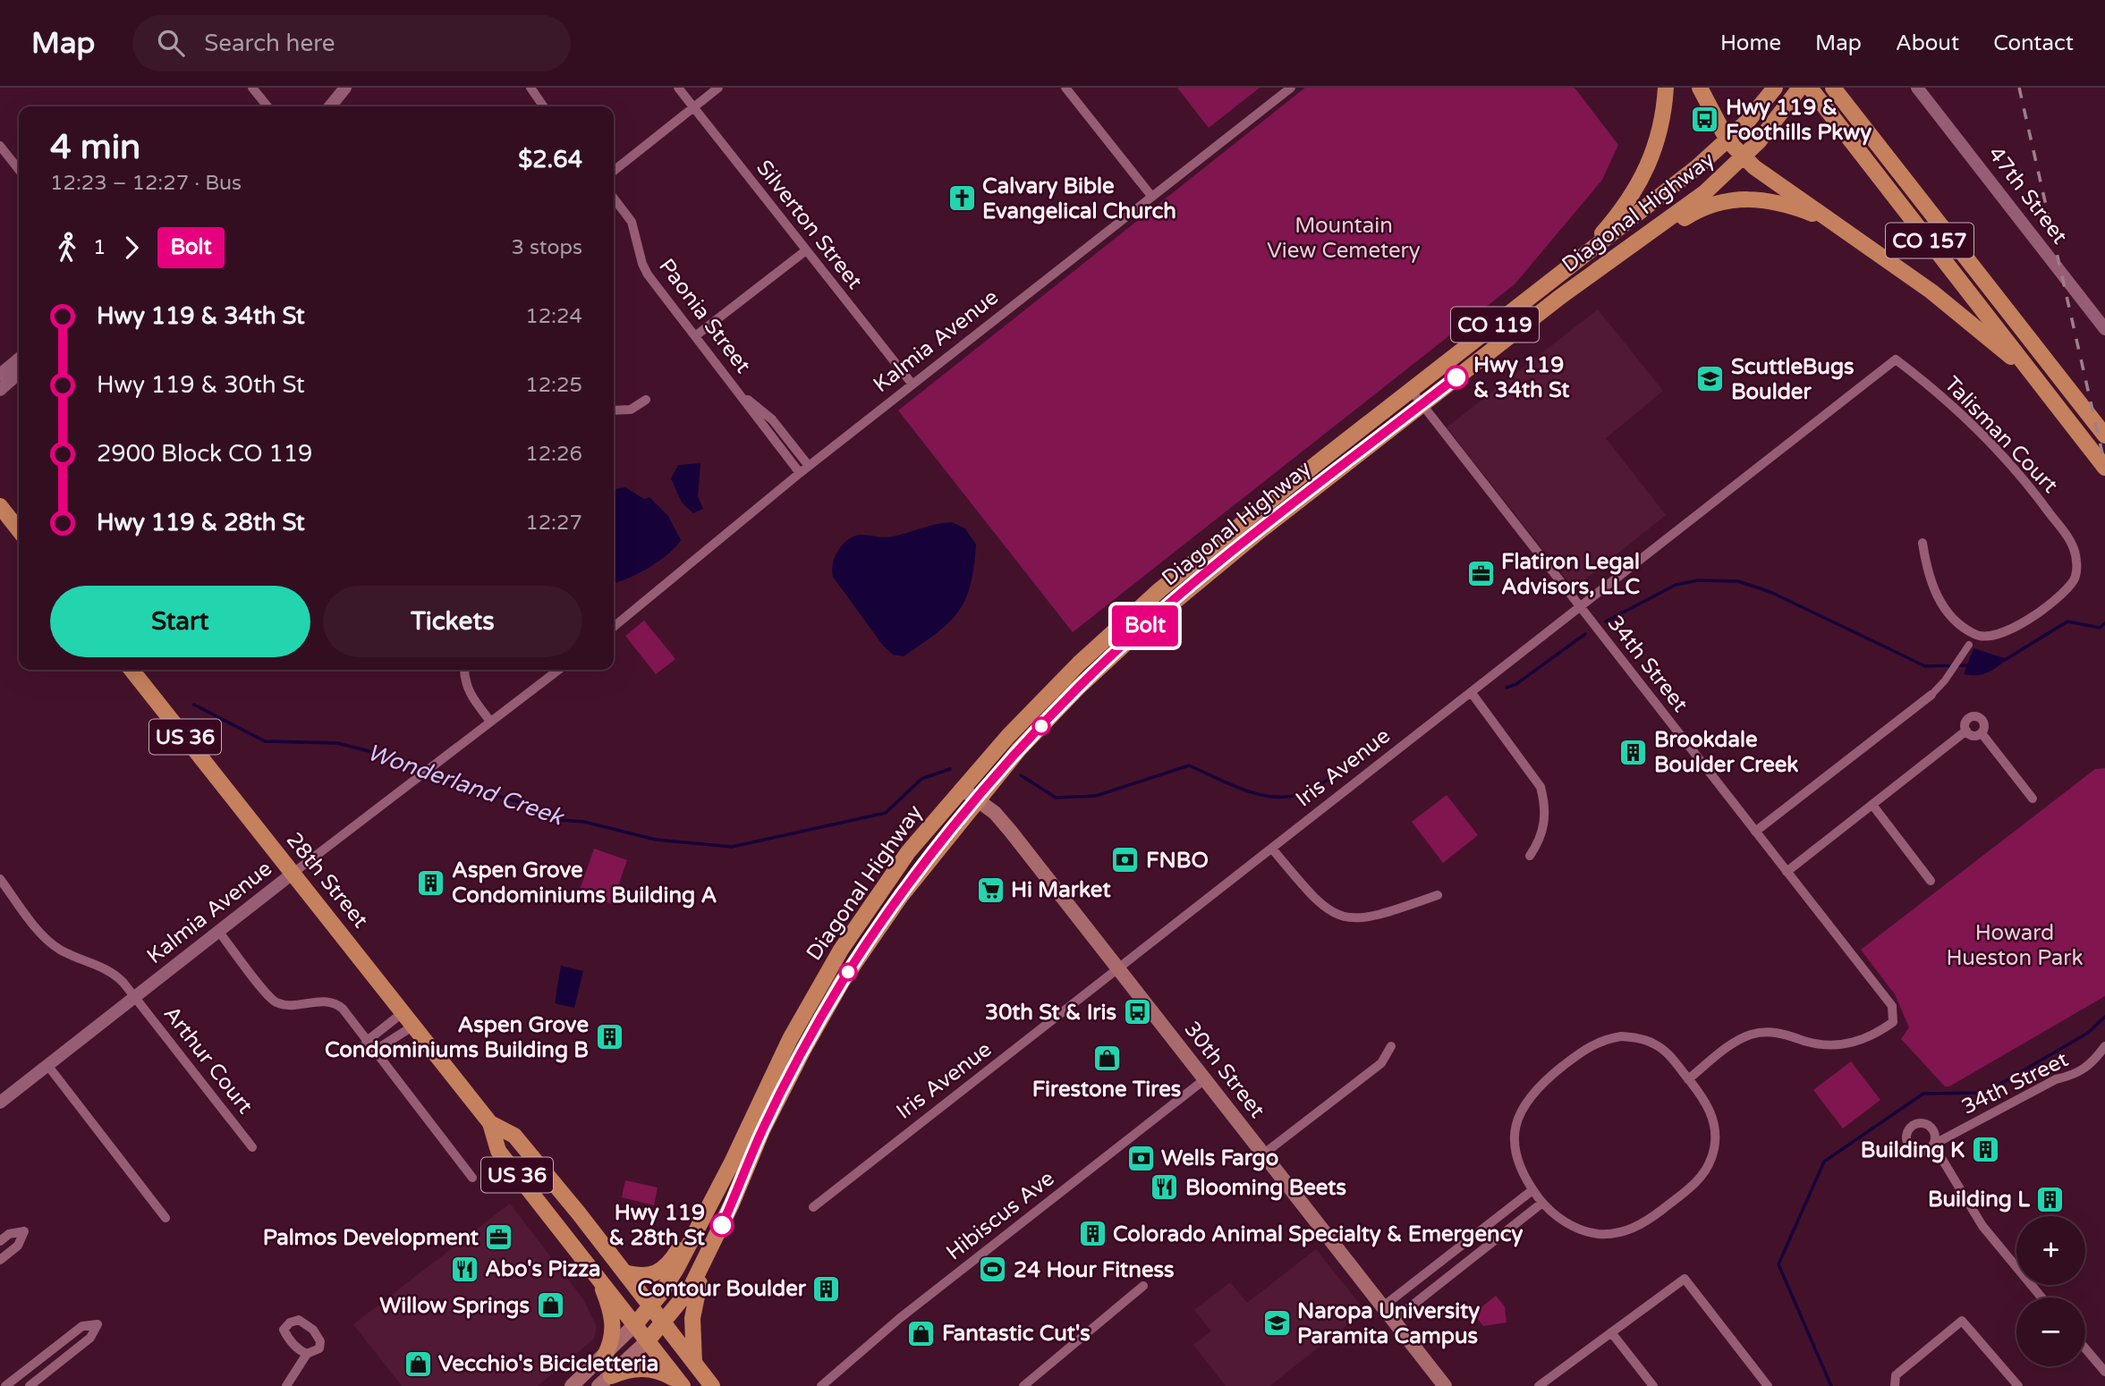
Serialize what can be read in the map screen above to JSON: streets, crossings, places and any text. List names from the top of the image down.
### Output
{
  "streets": {
    "highway": [
      "Diagonal Highway",
      "CO 157",
      "CO 119",
      "US 36",
      "28th Street"
    ],
    "main road": ["30th Street"],
    "street": [
      "47th Street",
      "Silverton Street",
      "Paonia Street",
      "Kalmia Avenue",
      "Talisman Court",
      "34th Street",
      "Iris Avenue",
      "Arthur Court",
      "Hibiscus Ave"
    ]
  },
  "crossings": [
    ["Diagonal Highway", "CO 119"],
    ["Diagonal Highway", "34th Street"],
    ["Diagonal Highway", "28th Street"],
    ["Diagonal Highway", "30th Street"],
    ["Silverton Street", "Kalmia Avenue"],
    ["Paonia Street", "Kalmia Avenue"],
    ["CO 119", "28th Street"],
    ["Kalmia Avenue", "28th Street"],
    ["Kalmia Avenue", "Arthur Court"],
    ["Talisman Court", "Iris Avenue"],
    ["34th Street", "Iris Avenue"],
    ["Iris Avenue", "30th Street"],
    ["30th Street", "Hibiscus Ave"]
  ],
  "water": ["Wonderland Creek"],
  "parks": ["Mountain View Cemetery", "Howard Hueston Park"],
  "places": {
    "bus stop": ["Hwy 119 & Foothills Pkwy", "30th St & Iris"],
    "church": ["Calvary Bible Evangelical Church"],
    "other": ["Hwy 119 & 34th St", "Hwy 119 & 28th St"],
    "school or university": ["ScuttleBugs Boulder", "Naropa University Paramita Campus"],
    "office": ["Flatiron Legal Advisors, LLC", "Palmos Development"],
    "building": [
      "Brookdale Boulder Creek",
      "Aspen Grove Condominiums Building A",
      "Aspen Grove Condominiums Building B",
      "Building K",
      "Building L",
      "Colorado Animal Specialty & Emergency",
      "Contour Boulder"
    ],
    "bank": ["FNBO", "Wells Fargo"],
    "supermarket": ["Hi Market"],
    "shop": [
      "Firestone Tires",
      "Willow Springs",
      "Fantastic Cut's",
      "Vecchio's Bicicletteria"
    ],
    "restaurant": ["Blooming Beets", "Abo's Pizza"],
    "sports": ["24 Hour Fitness"]
  },
  "lines": ["bus line Bolt"],
  "page": {
    "header": "Map",
    "search": "Search here",
    "nav": [
      "Home",
      "Map",
      "About",
      "Contact"
    ],
    "on_map": "Bolt",
    "heading": ["4 min", "12:23 – 12:27 · Bus", "$2.64"],
    "legs": ["1", "Bolt", "3 stops"],
    "list": [
      {
        "name": "Hwy 119 & 34th St",
        "value": "12:24"
      },
      {
        "name": "Hwy 119 & 30th St",
        "value": "12:25"
      },
      {
        "name": "2900 Block CO 119",
        "value": "12:26"
      },
      {
        "name": "Hwy 119 & 28th St",
        "value": "12:27"
      }
    ],
    "buttons": ["Start", "Tickets"],
    "map_buttons": ["+", "−"]
  }
}
